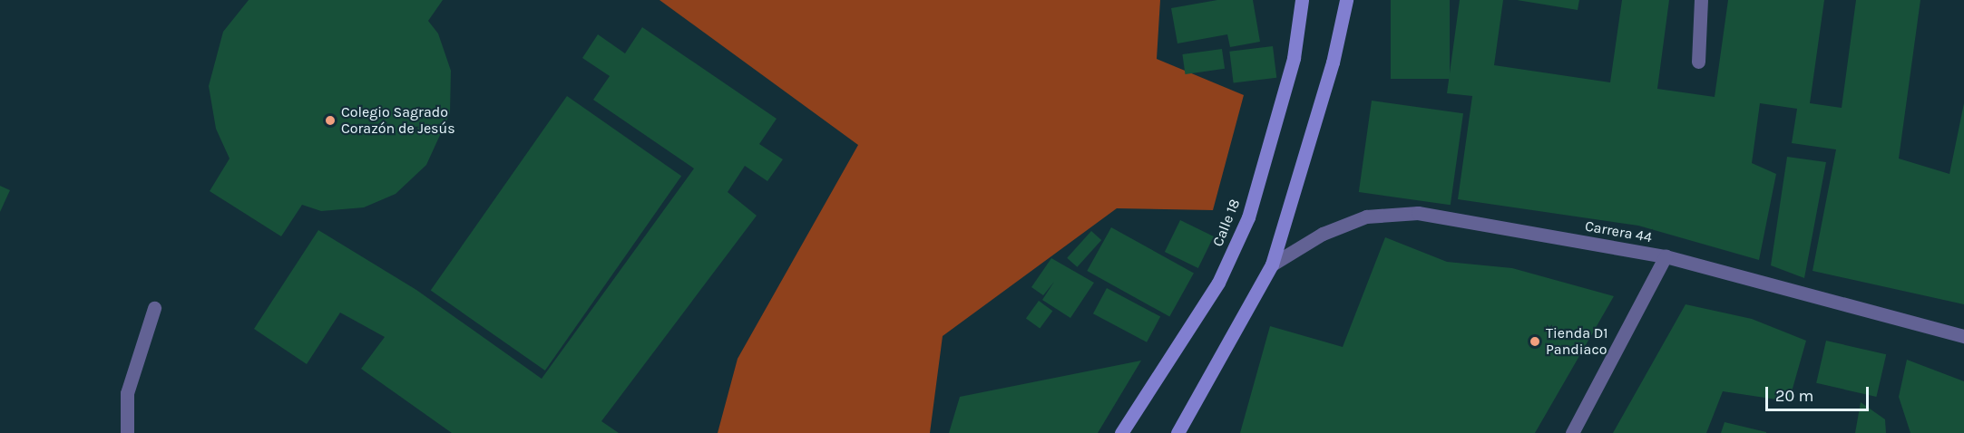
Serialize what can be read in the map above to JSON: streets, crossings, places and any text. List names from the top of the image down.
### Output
{
  "streets": {
    "main road": ["Calle 18"],
    "street": ["Carrera 44"]
  },
  "places": ["Colegio Sagrado Corazón de Jesús", "Tienda D1 Pandiaco"],
  "scale_bar": "20 m"
}
